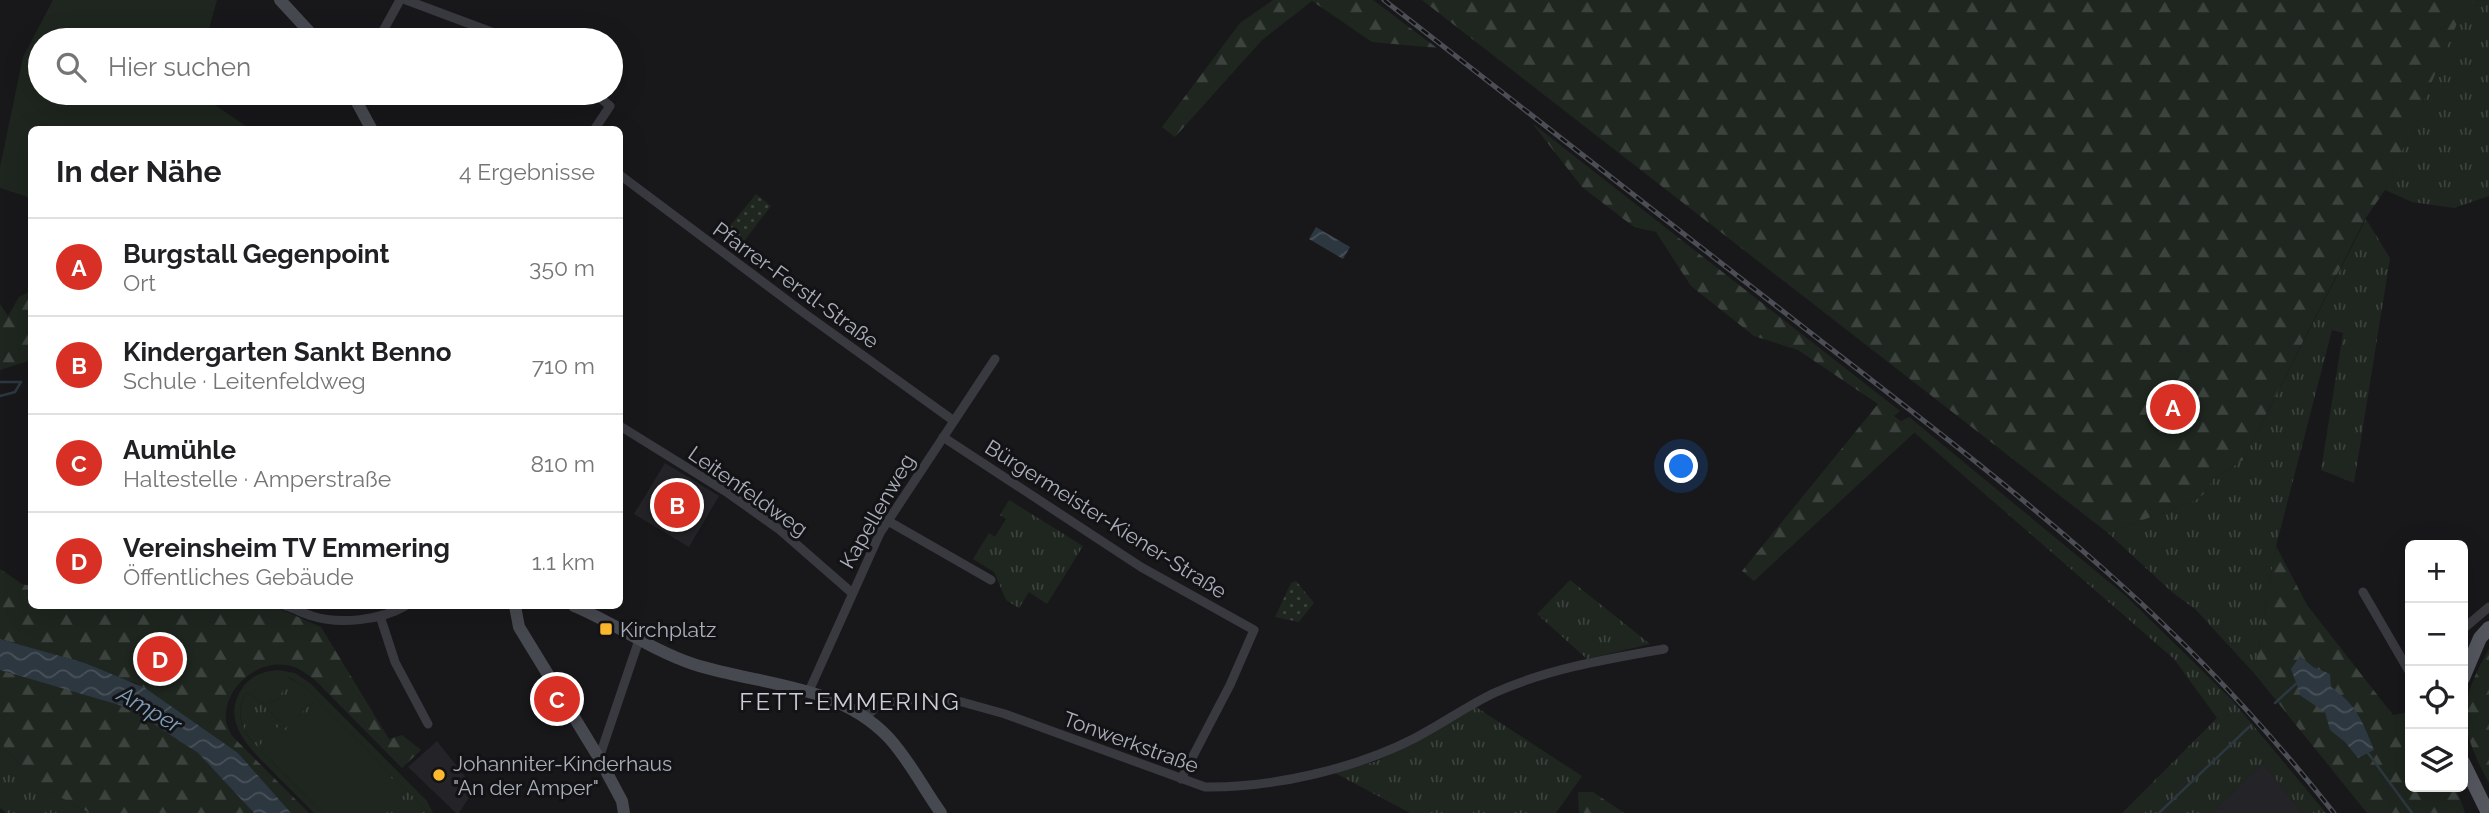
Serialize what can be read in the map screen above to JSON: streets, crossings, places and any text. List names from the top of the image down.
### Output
{
  "streets": {
    "street": [
      "Pfarrer-Ferstl-Straße",
      "Leitenfeldweg",
      "Kapellenweg",
      "Bürgermeister-Kiener-Straße",
      "Tonwerkstraße"
    ]
  },
  "crossings": [
    ["Pfarrer-Ferstl-Straße", "Kapellenweg"],
    ["Leitenfeldweg", "Kapellenweg"],
    ["Kapellenweg", "Bürgermeister-Kiener-Straße"],
    ["Bürgermeister-Kiener-Straße", "Tonwerkstraße"]
  ],
  "districts": ["FETT-EMMERING"],
  "water": ["Amper"],
  "places": {
    "transit": ["Kirchplatz"],
    "other": ["Johanniter-Kinderhaus \"An der Amper\""]
  },
  "page": {
    "search": "Hier suchen",
    "heading": ["In der Nähe", "4 Ergebnisse"],
    "list": [
      {
        "mark": "A",
        "name": "Burgstall Gegenpoint",
        "note": "Ort",
        "value": "350 m"
      },
      {
        "mark": "B",
        "name": "Kindergarten Sankt Benno",
        "note": "Schule · Leitenfeldweg",
        "value": "710 m"
      },
      {
        "mark": "C",
        "name": "Aumühle",
        "note": "Haltestelle · Amperstraße",
        "value": "810 m"
      },
      {
        "mark": "D",
        "name": "Vereinsheim TV Emmering",
        "note": "Öffentliches Gebäude",
        "value": "1.1 km"
      }
    ],
    "pins": [
      "A",
      "B",
      "D",
      "C"
    ],
    "map_buttons": ["+", "−"]
  }
}
